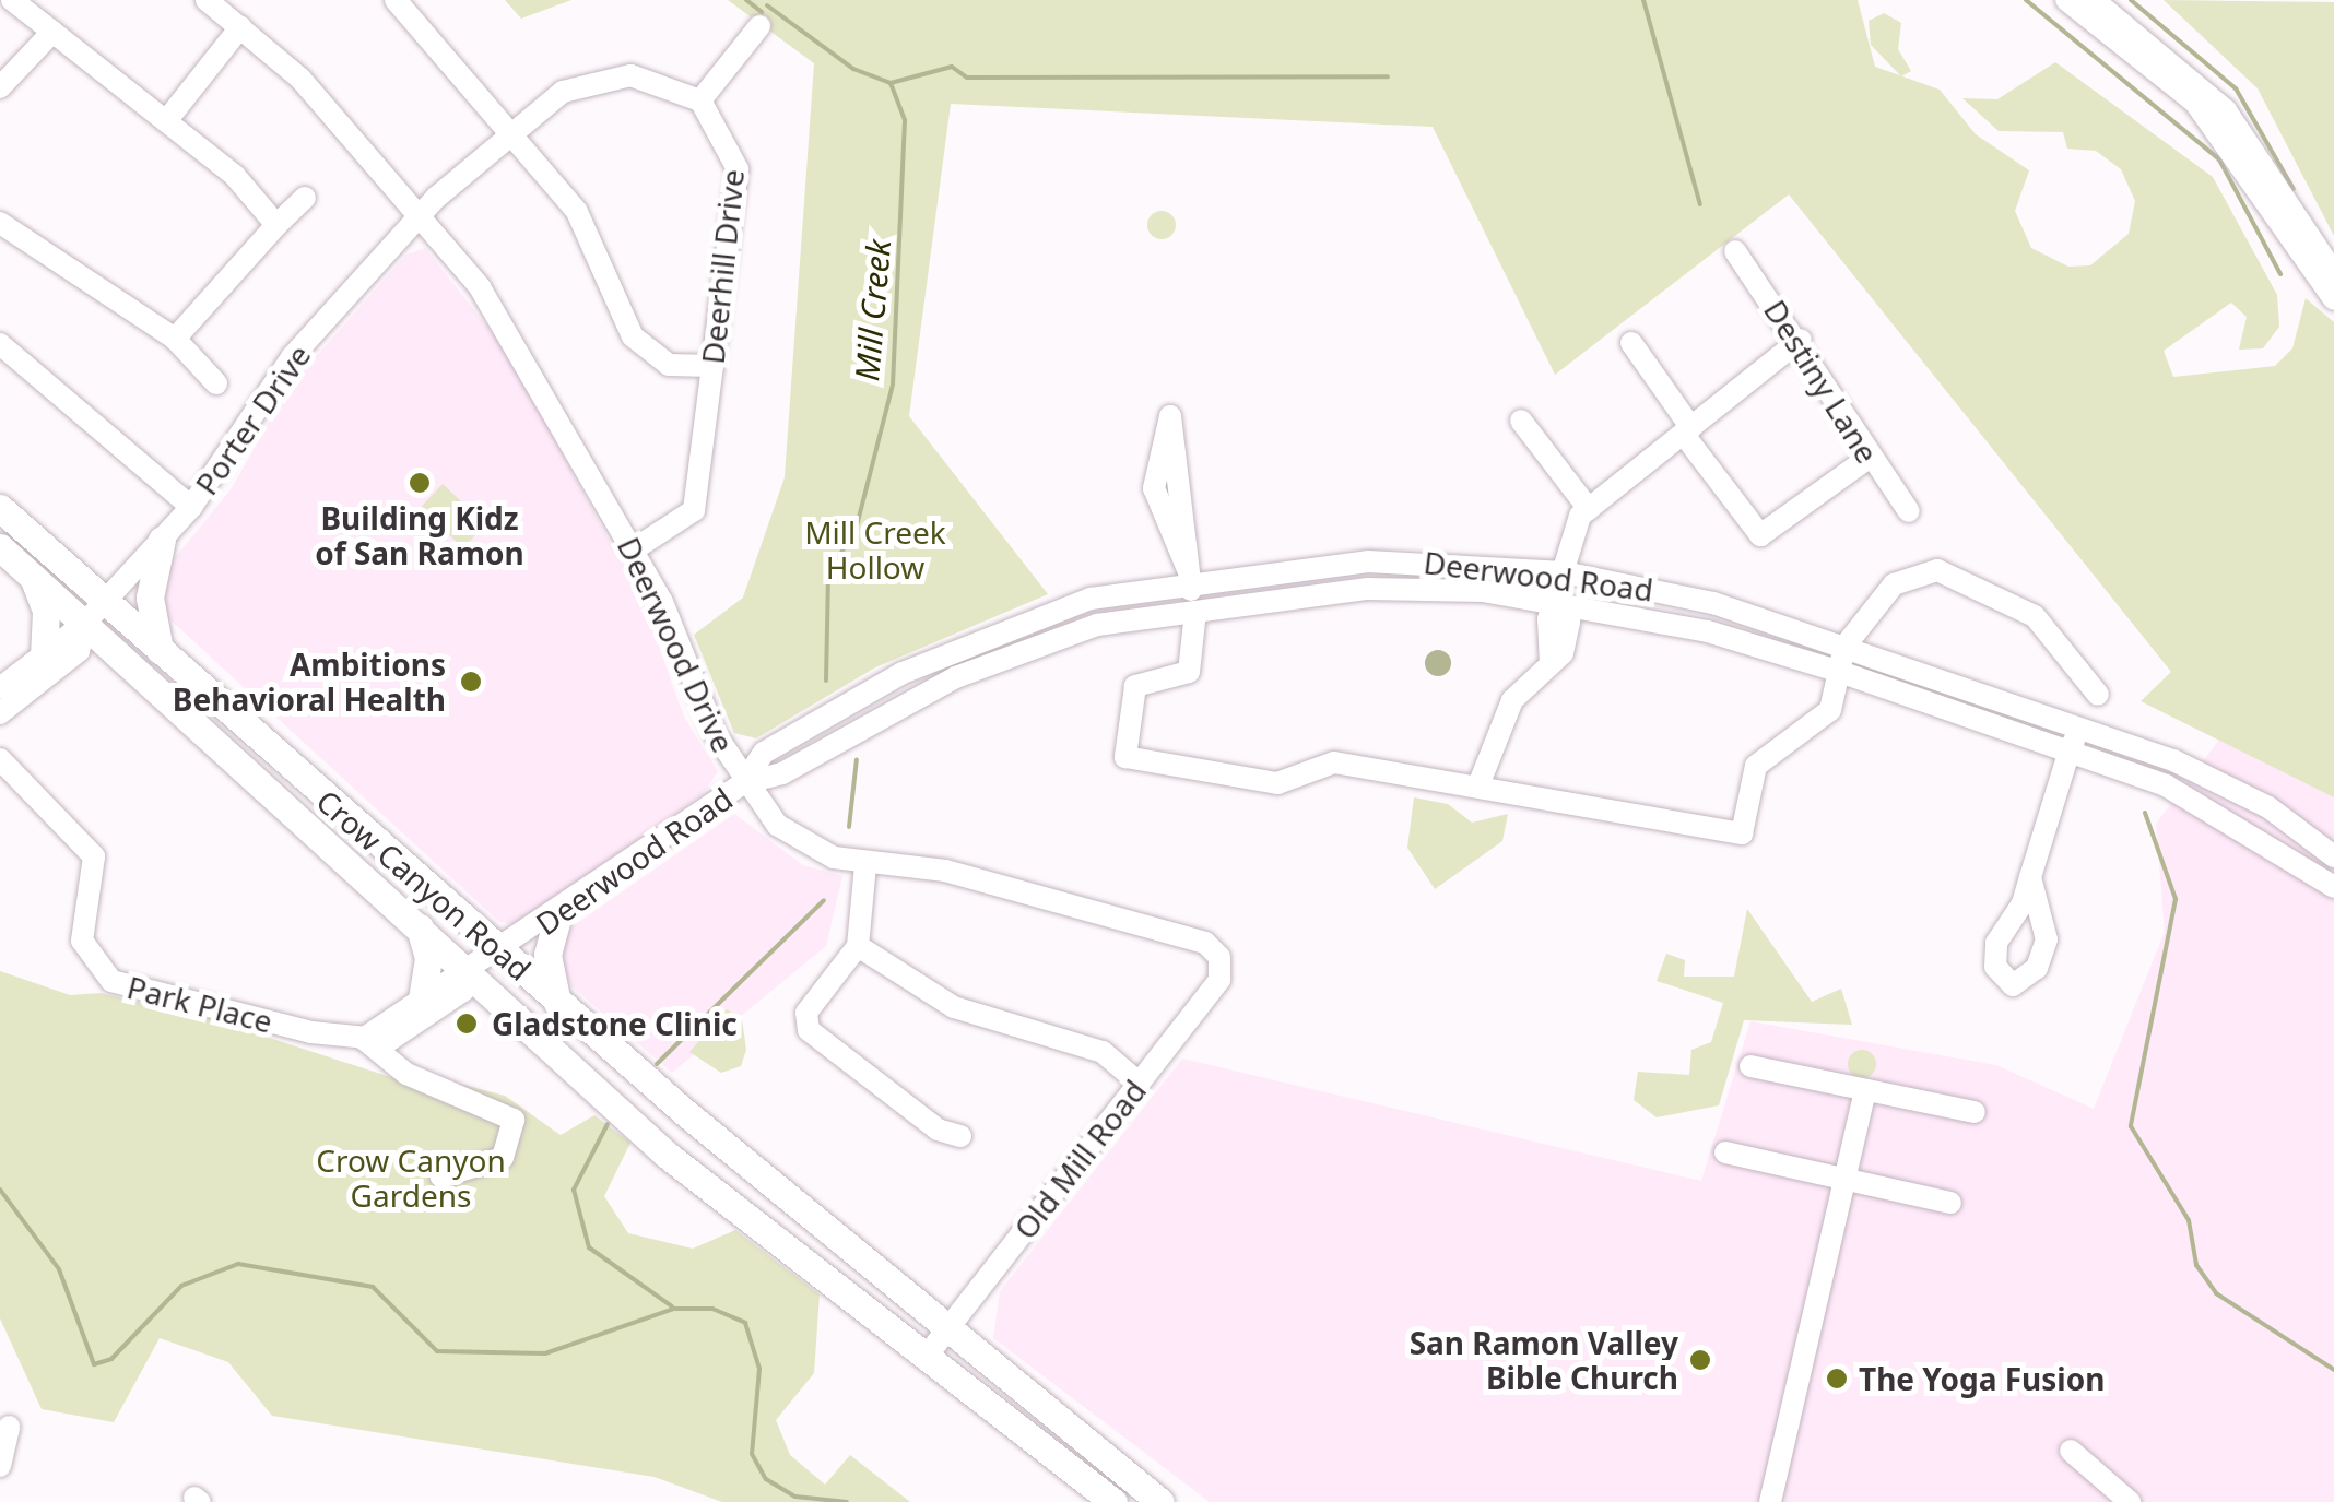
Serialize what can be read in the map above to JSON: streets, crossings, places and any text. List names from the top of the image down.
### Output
{
  "streets": {
    "main road": ["Crow Canyon Road"],
    "street": [
      "Deerhill Drive",
      "Destiny Lane",
      "Porter Drive",
      "Deerwood Road",
      "Deerwood Drive",
      "Park Place",
      "Old Mill Road"
    ]
  },
  "crossings": [
    ["Deerhill Drive", "Deerwood Drive"],
    ["Porter Drive", "Deerwood Drive"],
    ["Porter Drive", "Crow Canyon Road"],
    ["Deerwood Road", "Deerwood Drive"],
    ["Deerwood Road", "Crow Canyon Road"],
    ["Deerwood Drive", "Old Mill Road"],
    ["Crow Canyon Road", "Old Mill Road"]
  ],
  "water": ["Mill Creek"],
  "parks": ["Mill Creek Hollow", "Crow Canyon Gardens"],
  "places": [
    "Building Kidz of San Ramon",
    "Ambitions Behavioral Health",
    "Gladstone Clinic",
    "San Ramon Valley Bible Church",
    "The Yoga Fusion"
  ]
}
